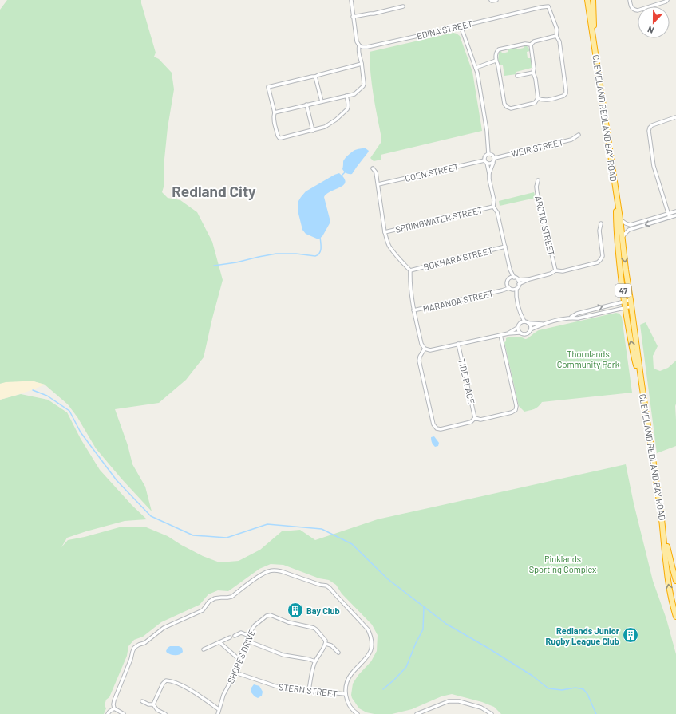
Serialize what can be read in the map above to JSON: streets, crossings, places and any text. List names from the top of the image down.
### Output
{
  "streets": {
    "highway": ["CLEVELAND REDLAND BAY ROAD", "47"],
    "street": [
      "EDINA STREET",
      "WEIR STREET",
      "COEN STREET",
      "SPRINGWATER STREET",
      "ARCTIC STREET",
      "BOKHARA STREET",
      "MARANOA STREET",
      "TIDE PLACE",
      "SHORES DRIVE",
      "STERN STREET"
    ]
  },
  "crossings": [
    ["WEIR STREET", "COEN STREET"],
    ["SHORES DRIVE", "STERN STREET"]
  ],
  "districts": ["Redland City"],
  "parks": ["Thornlands Community Park", "Pinklands Sporting Complex"],
  "places": {
    "building": ["Bay Club", "Redlands Junior Rugby League Club"]
  },
  "north": "bottom"
}
